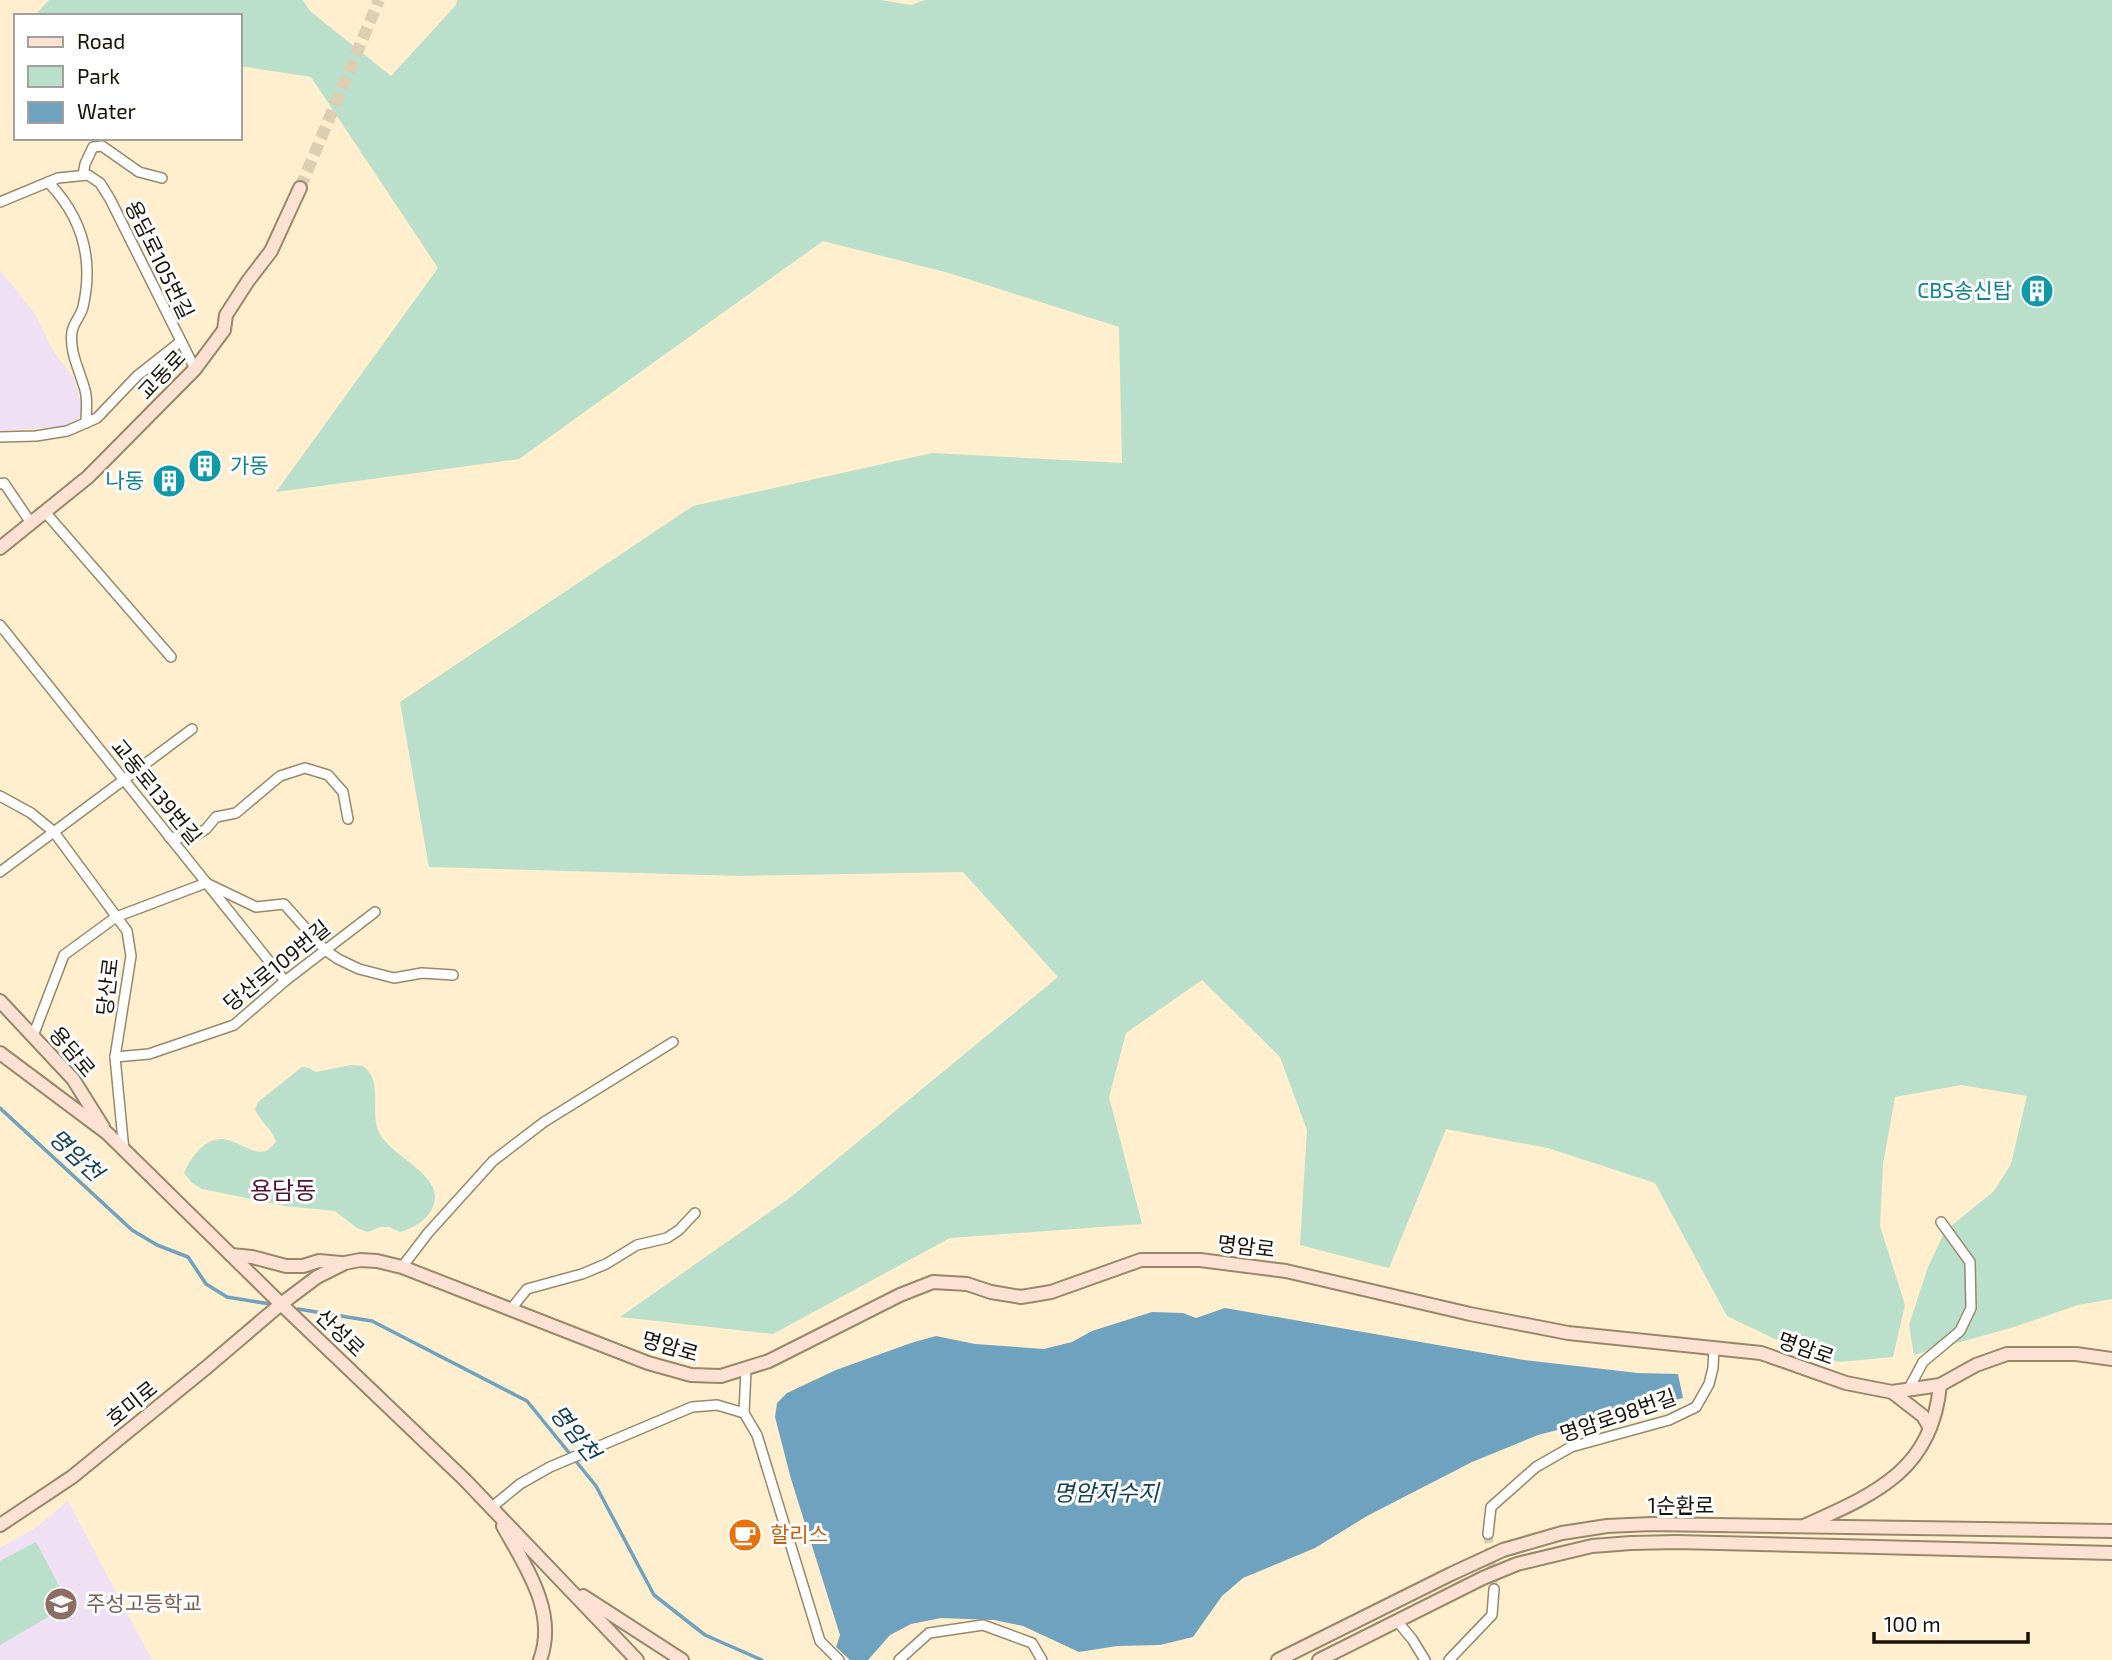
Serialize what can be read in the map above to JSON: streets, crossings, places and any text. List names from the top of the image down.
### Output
{
  "streets": {
    "street": [
      "용담로105번길",
      "교동로",
      "교동로139번길",
      "당산로109번길",
      "당산로",
      "용담로",
      "명암로",
      "산성로",
      "호미로",
      "명암로98번길",
      "1순환로"
    ]
  },
  "crossings": [
    ["용담로105번길", "교동로"],
    ["교동로139번길", "당산로109번길"],
    ["당산로109번길", "당산로"],
    ["당산로", "산성로"],
    ["용담로", "산성로"],
    ["명암로", "산성로"],
    ["명암로", "호미로"],
    ["명암로", "명암로98번길"],
    ["산성로", "호미로"]
  ],
  "districts": ["용담동"],
  "water": ["명암천", "명암저수지"],
  "places": {
    "building": ["CBS송신탑", "가동", "나동"],
    "cafe": ["할리스"],
    "school or university": ["주성고등학교"]
  },
  "legend": ["Road", "Park", "Water"],
  "scale_bar": "100 m"
}
